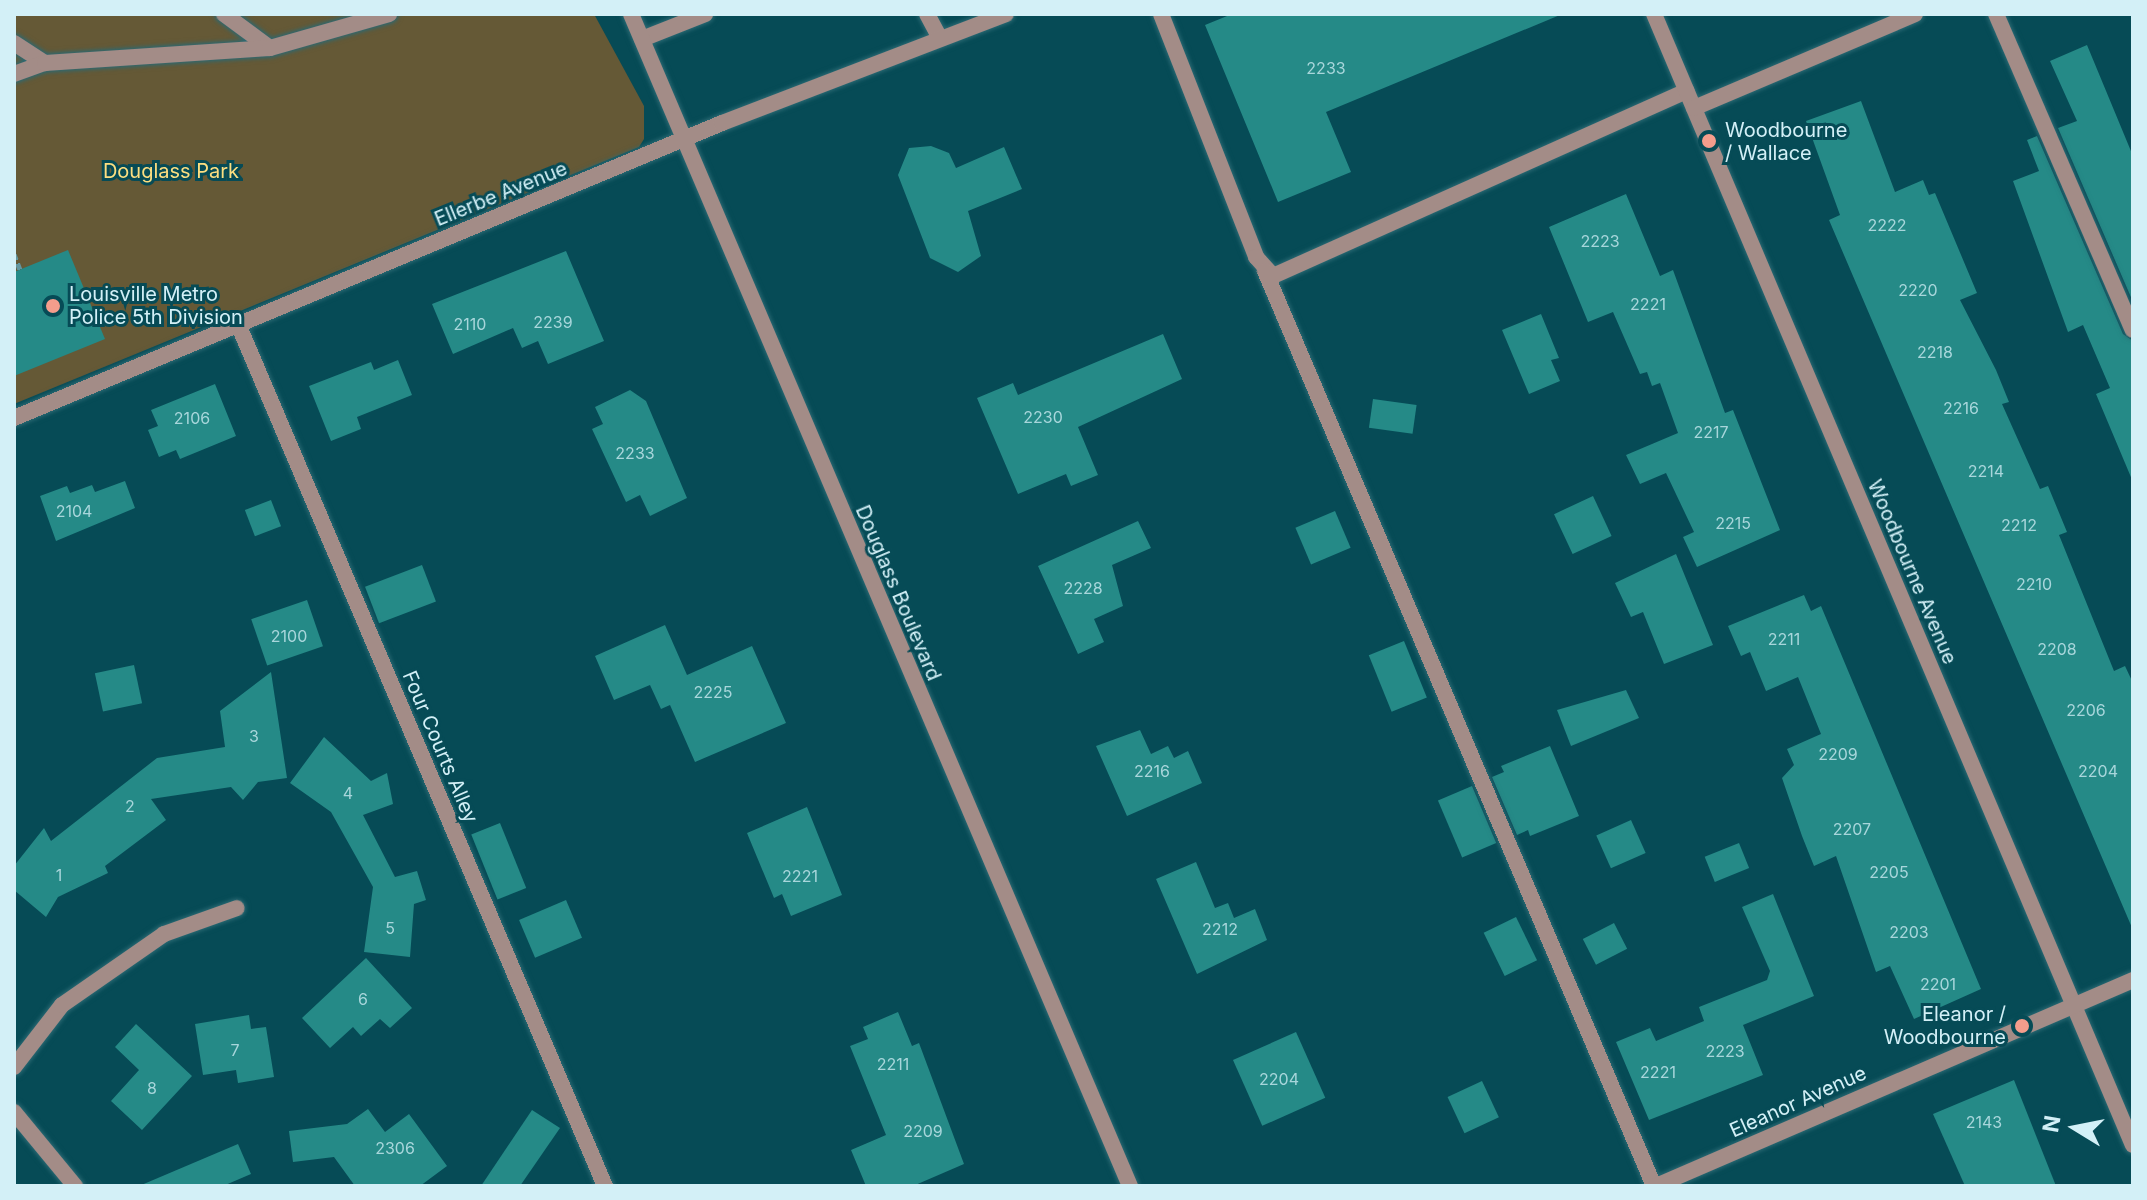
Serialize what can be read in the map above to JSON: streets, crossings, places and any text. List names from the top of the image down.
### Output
{
  "streets": {
    "street": [
      "Ellerbe Avenue",
      "Woodbourne Avenue",
      "Douglass Boulevard",
      "Four Courts Alley",
      "Eleanor Avenue"
    ]
  },
  "crossings": [
    ["Ellerbe Avenue", "Douglass Boulevard"],
    ["Ellerbe Avenue", "Four Courts Alley"],
    ["Woodbourne Avenue", "Eleanor Avenue"]
  ],
  "parks": ["Douglass Park"],
  "places": ["Woodbourne / Wallace", "Louisville Metro Police 5th Division", "Eleanor / Woodbourne"],
  "house_numbers": [
    "2233",
    "2222",
    "2223",
    "2220",
    "2221",
    "2239",
    "2110",
    "2218",
    "2216",
    "2230",
    "2106",
    "2217",
    "2233",
    "2214",
    "2104",
    "2215",
    "2212",
    "2210",
    "2228",
    "2100",
    "2211",
    "2208",
    "2225",
    "2206",
    "3",
    "2209",
    "2216",
    "2204",
    "4",
    "2",
    "2207",
    "2205",
    "1",
    "2221",
    "5",
    "2212",
    "2203",
    "2201",
    "6",
    "7",
    "2223",
    "2211",
    "2221",
    "2204",
    "8",
    "2143",
    "2209",
    "2306"
  ],
  "north": "left"
}
